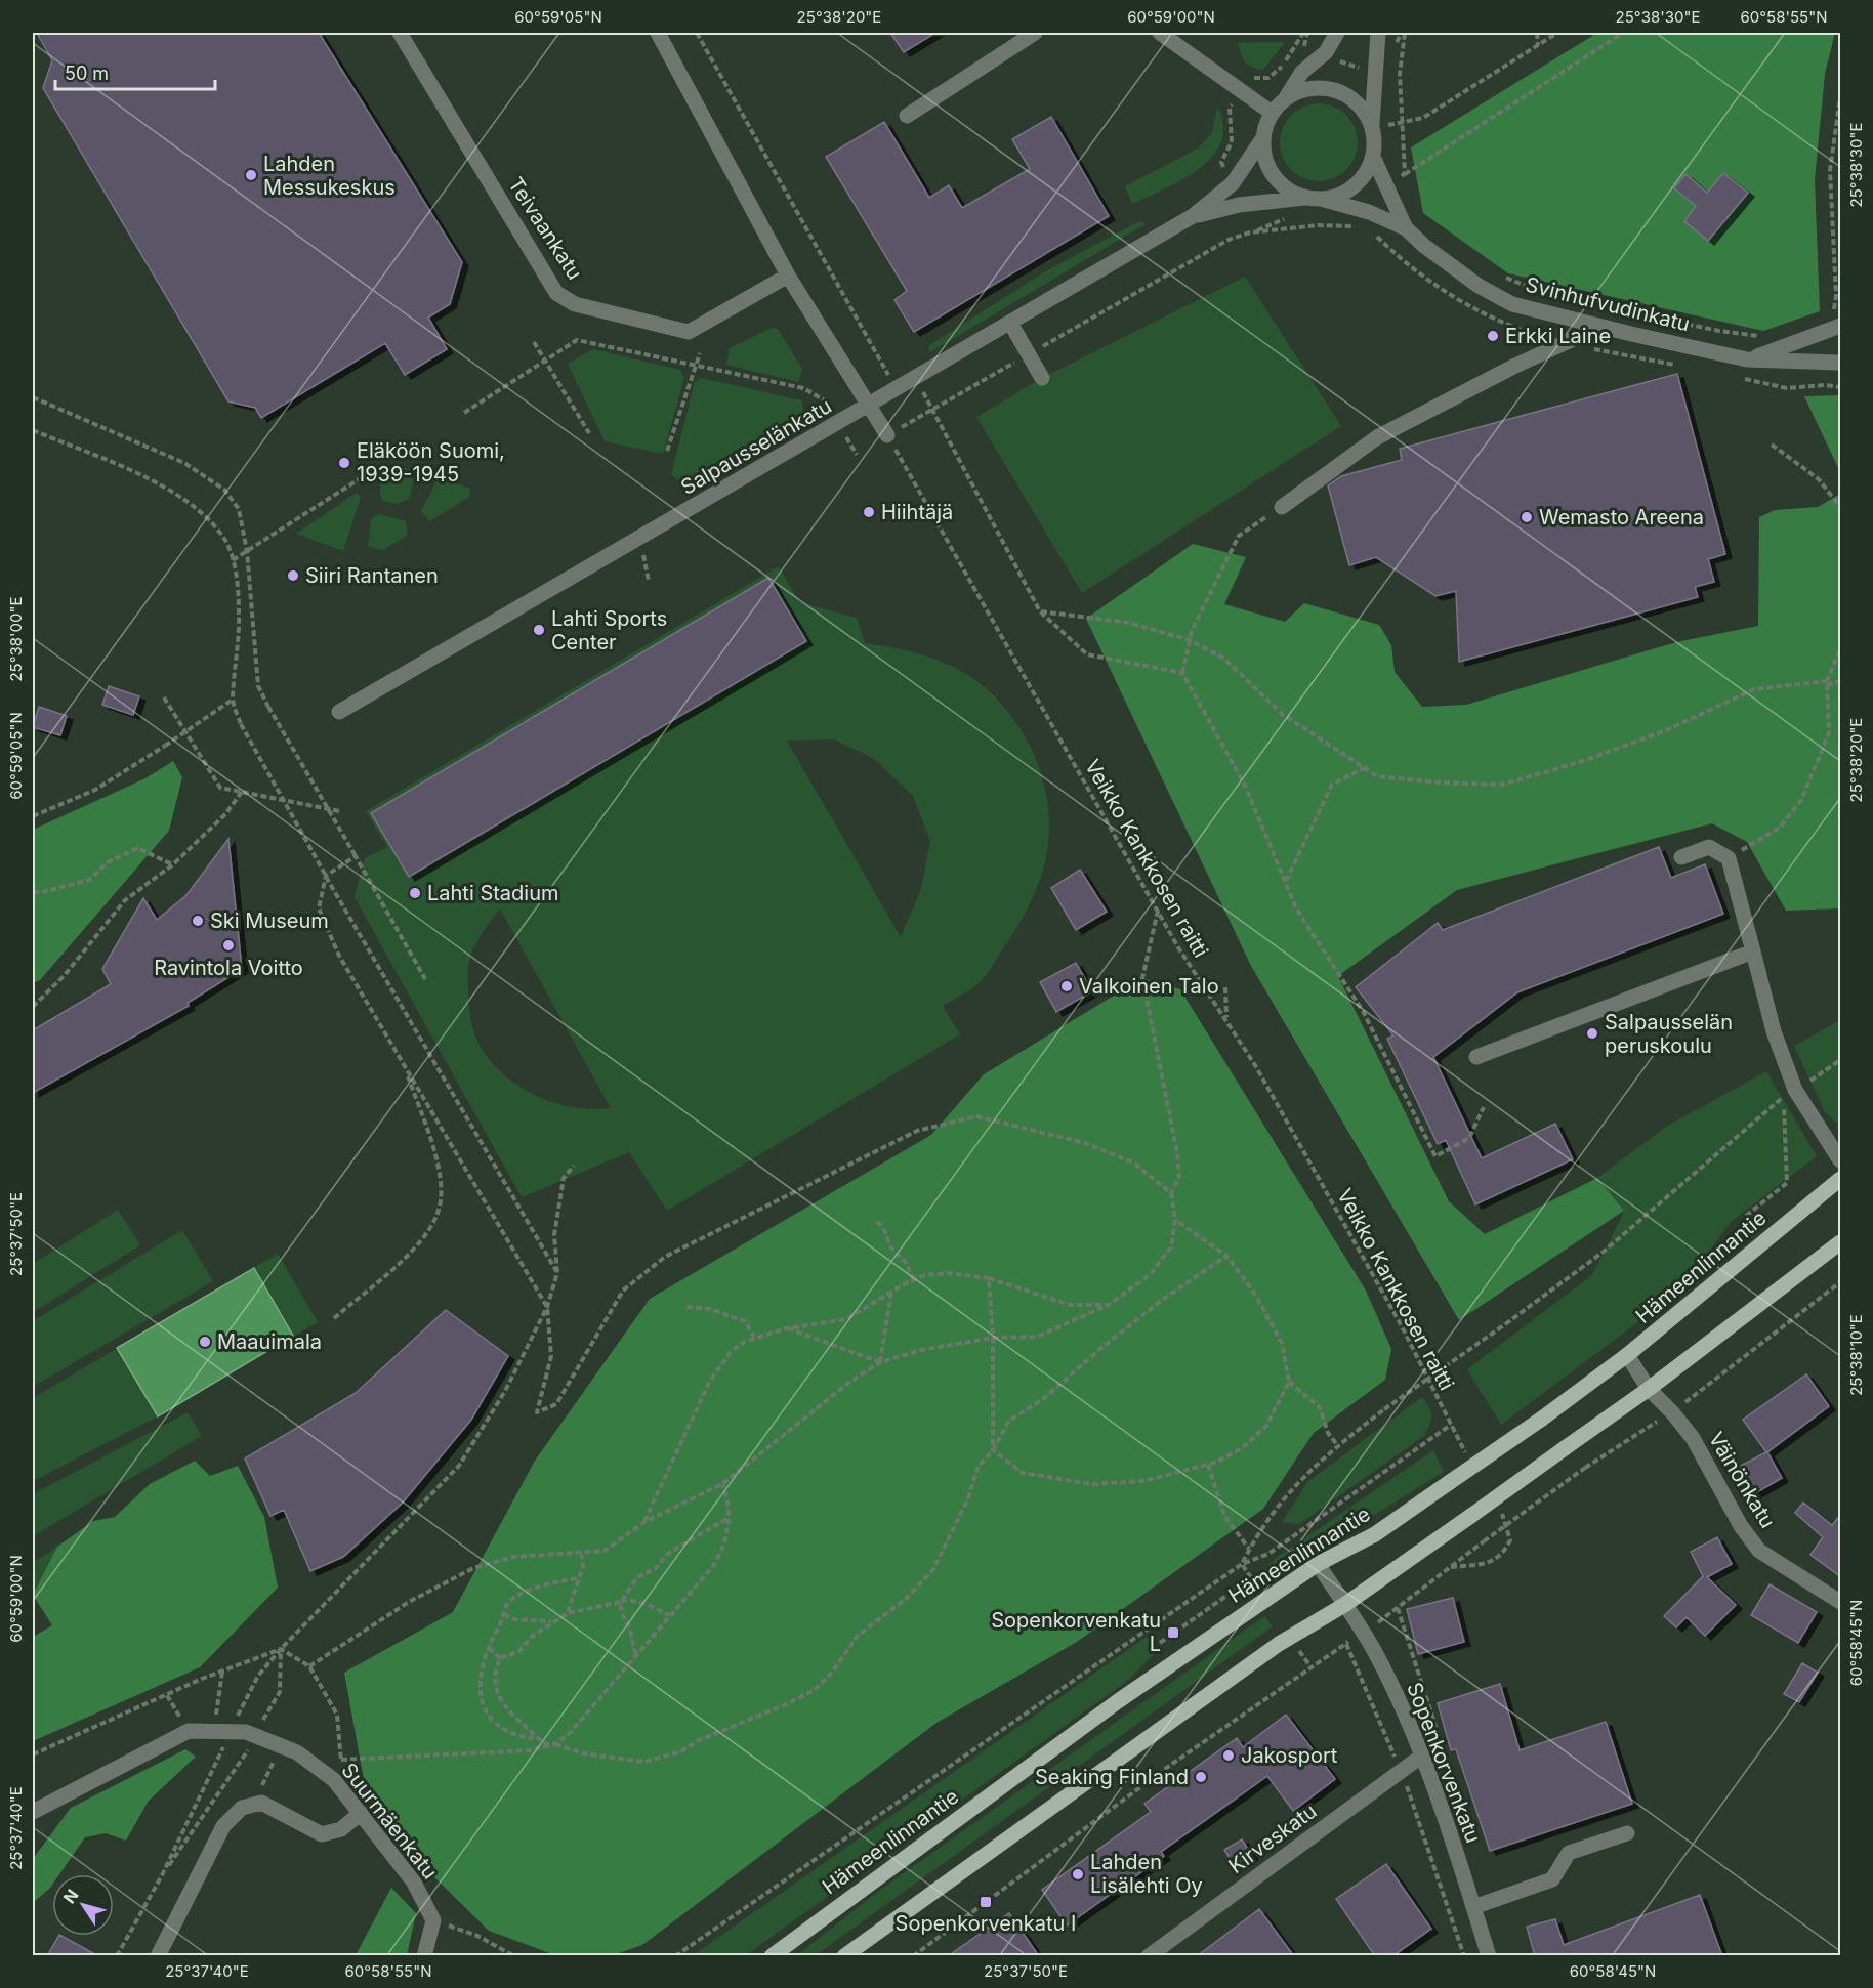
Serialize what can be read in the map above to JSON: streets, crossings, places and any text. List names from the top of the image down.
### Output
{
  "streets": {
    "main road": ["Hämeenlinnantie"],
    "street": [
      "Teivaankatu",
      "Svinhufvudinkatu",
      "Salpausselänkatu",
      "Väinönkatu",
      "Sopenkorvenkatu",
      "Suurmäenkatu",
      "Kirveskatu"
    ],
    "path": ["Veikko Kankkosen raitti"]
  },
  "crossings": [
    ["Svinhufvudinkatu", "Salpausselänkatu"],
    ["Veikko Kankkosen raitti", "Hämeenlinnantie"],
    ["Hämeenlinnantie", "Väinönkatu"],
    ["Hämeenlinnantie", "Sopenkorvenkatu"],
    ["Sopenkorvenkatu", "Kirveskatu"]
  ],
  "places": {
    "other": [
      "Lahden Messukeskus",
      "Erkki Laine",
      "Eläköön Suomi, 1939-1945",
      "Hiihtäjä",
      "Wemasto Areena",
      "Siiri Rantanen",
      "Lahti Sports Center",
      "Lahti Stadium",
      "Ski Museum",
      "Ravintola Voitto",
      "Valkoinen Talo",
      "Salpausselän peruskoulu",
      "Maauimala",
      "Jakosport",
      "Seaking Finland",
      "Lahden Lisälehti Oy"
    ],
    "transit": ["Sopenkorvenkatu L", "Sopenkorvenkatu I"]
  },
  "scale_bar": "50 m",
  "north": "top left",
  "coordinates": [
    "60°59'05\"N",
    "25°38'20\"E",
    "60°59'00\"N",
    "25°38'30\"E",
    "60°58'55\"N",
    "25°38'00\"E",
    "25°37'50\"E",
    "25°38'10\"E",
    "60°58'45\"N",
    "25°37'40\"E"
  ]
}
